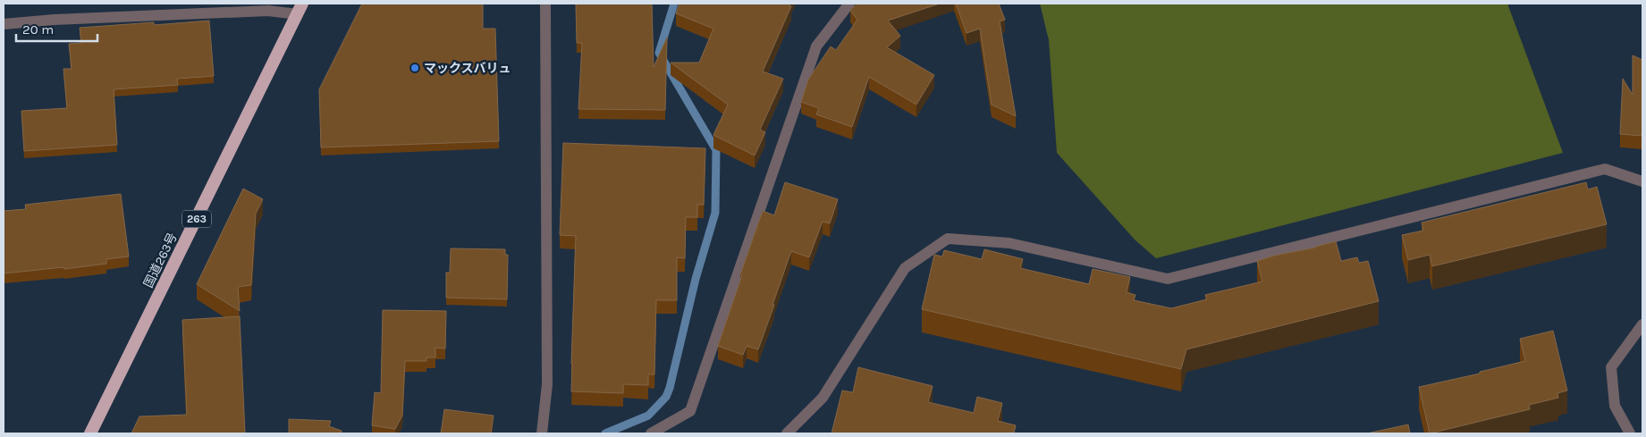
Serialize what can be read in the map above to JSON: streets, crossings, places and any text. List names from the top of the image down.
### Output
{
  "streets": {
    "highway": ["263", "国道263号"]
  },
  "places": ["マックスバリュ"],
  "scale_bar": "20 m"
}
